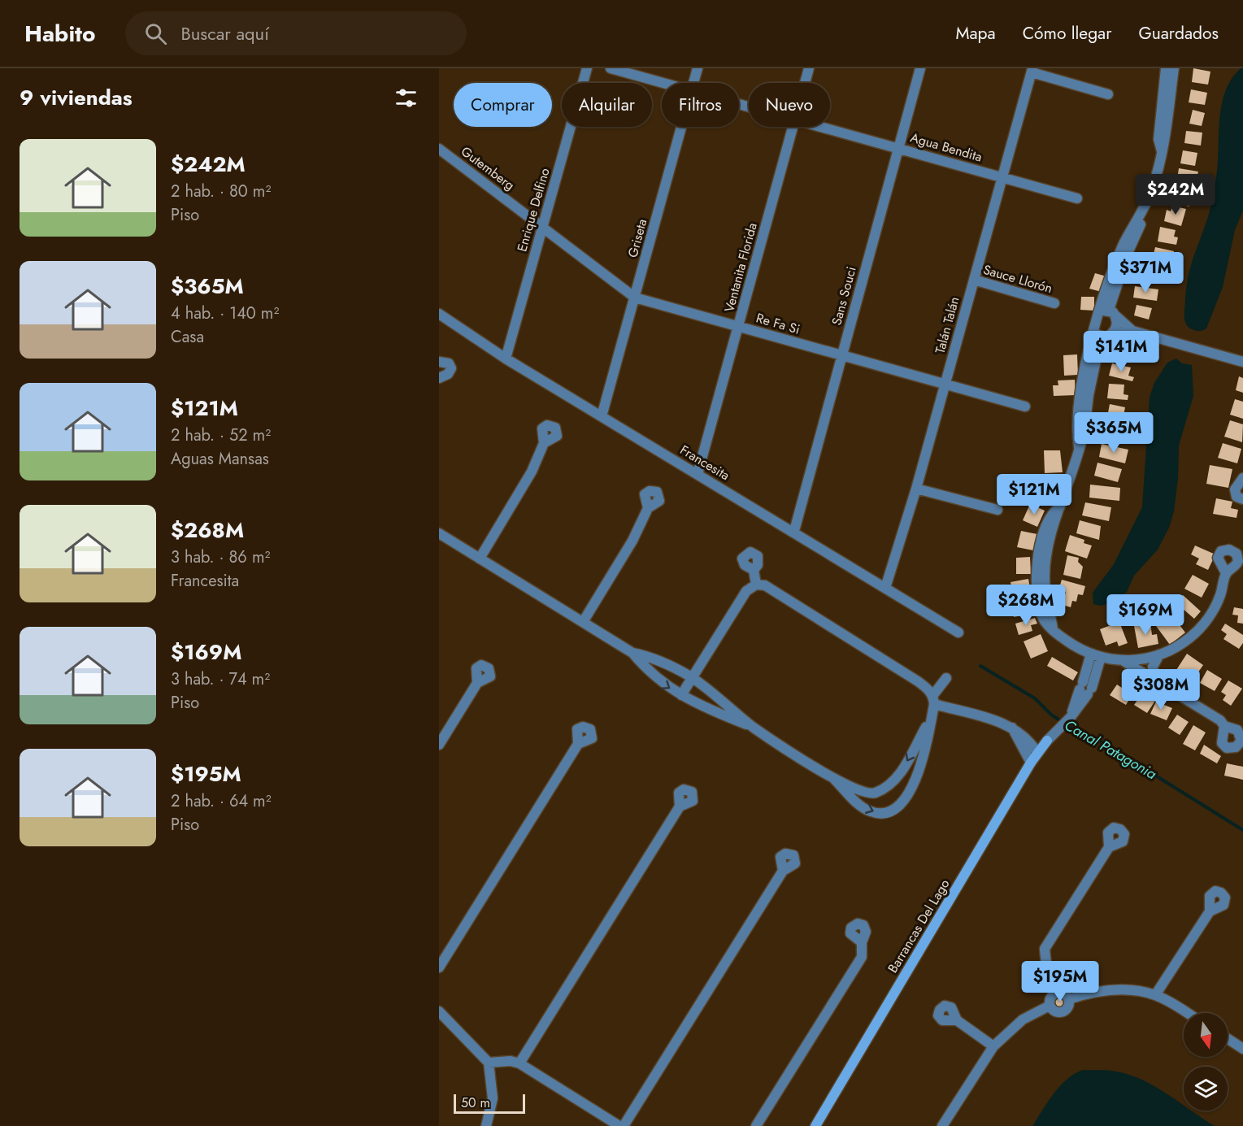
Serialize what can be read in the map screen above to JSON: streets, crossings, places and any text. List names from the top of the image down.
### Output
{
  "streets": {
    "street": [
      "Agua Bendita",
      "Gutemberg",
      "Enrique Delfino",
      "Griseta",
      "Ventanita Florida",
      "Sauce Llorón",
      "Sans Souci",
      "Re Fa Si",
      "Talán Talán",
      "Francesita",
      "Barrancas Del Lago"
    ]
  },
  "crossings": [
    ["Agua Bendita", "Sans Souci"],
    ["Agua Bendita", "Talán Talán"],
    ["Gutemberg", "Enrique Delfino"],
    ["Gutemberg", "Re Fa Si"],
    ["Enrique Delfino", "Re Fa Si"],
    ["Enrique Delfino", "Francesita"],
    ["Griseta", "Re Fa Si"],
    ["Griseta", "Francesita"],
    ["Ventanita Florida", "Re Fa Si"],
    ["Ventanita Florida", "Francesita"],
    ["Sauce Llorón", "Talán Talán"],
    ["Sans Souci", "Re Fa Si"],
    ["Sans Souci", "Francesita"],
    ["Re Fa Si", "Talán Talán"],
    ["Talán Talán", "Francesita"]
  ],
  "water": ["Canal Patagonia"],
  "scale_bar": "50 m",
  "north": "bottom",
  "page": {
    "header": "Habito",
    "search": "Buscar aquí",
    "nav": ["Mapa", "Cómo llegar", "Guardados"],
    "heading": "9 viviendas",
    "chip": [
      "Comprar",
      "Alquilar",
      "Filtros",
      "Nuevo"
    ],
    "list": [
      {
        "name": "$242M",
        "note": "2 hab. · 80 m² · Piso"
      },
      {
        "name": "$365M",
        "note": "4 hab. · 140 m² · Casa"
      },
      {
        "name": "$121M",
        "note": "2 hab. · 52 m² · Aguas Mansas"
      },
      {
        "name": "$268M",
        "note": "3 hab. · 86 m² · Francesita"
      },
      {
        "name": "$169M",
        "note": "3 hab. · 74 m² · Piso"
      },
      {
        "name": "$195M",
        "note": "2 hab. · 64 m² · Piso"
      }
    ],
    "price": [
      "$242M",
      "$371M",
      "$141M",
      "$365M",
      "$121M",
      "$268M",
      "$169M",
      "$308M",
      "$195M"
    ],
    "scale": "50 m"
  }
}
